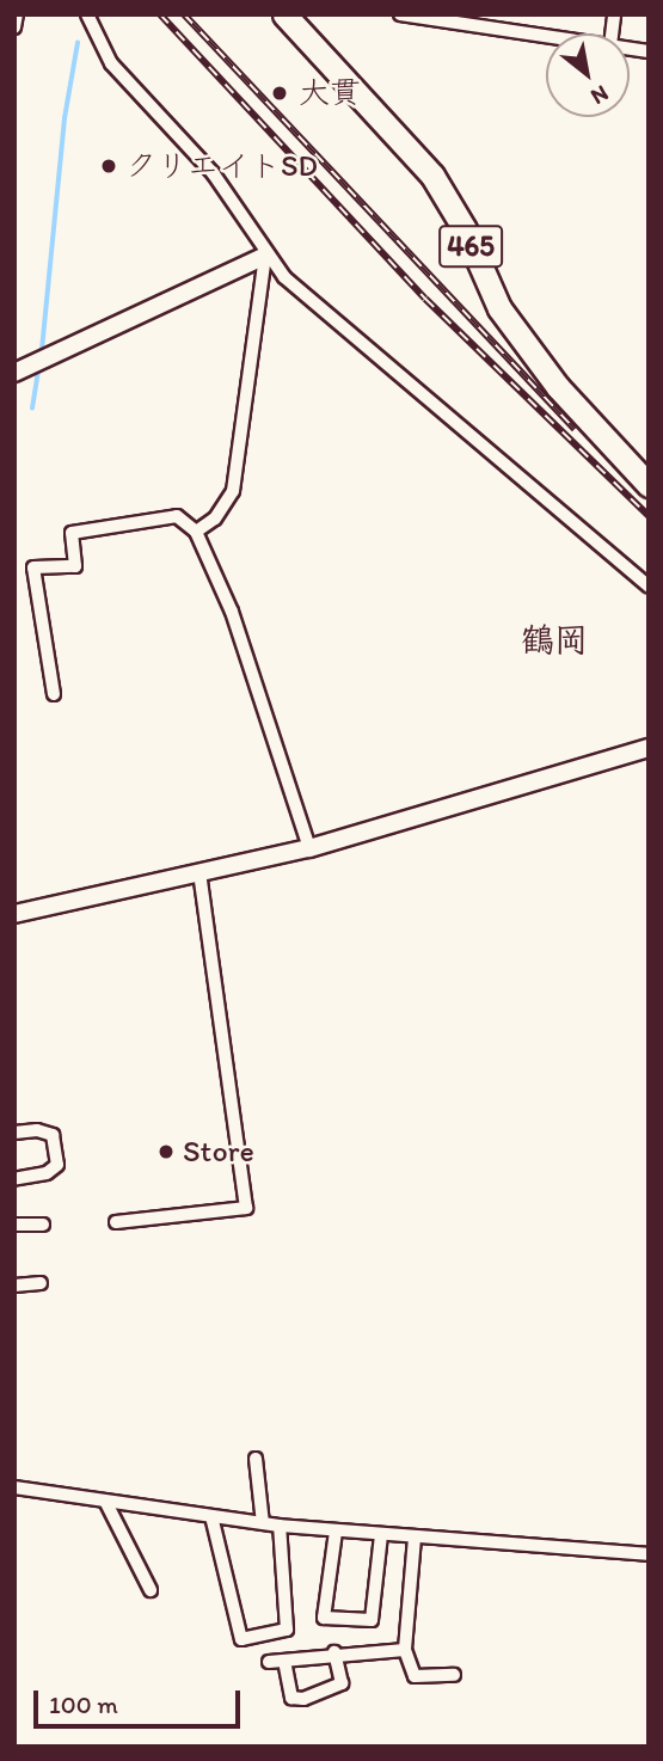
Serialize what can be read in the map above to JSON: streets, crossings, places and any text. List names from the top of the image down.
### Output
{
  "streets": {
    "highway": ["465"]
  },
  "districts": ["鶴岡"],
  "places": ["大貫", "クリエイトSD", "Store"],
  "scale_bar": "100 m",
  "north": "bottom right"
}
